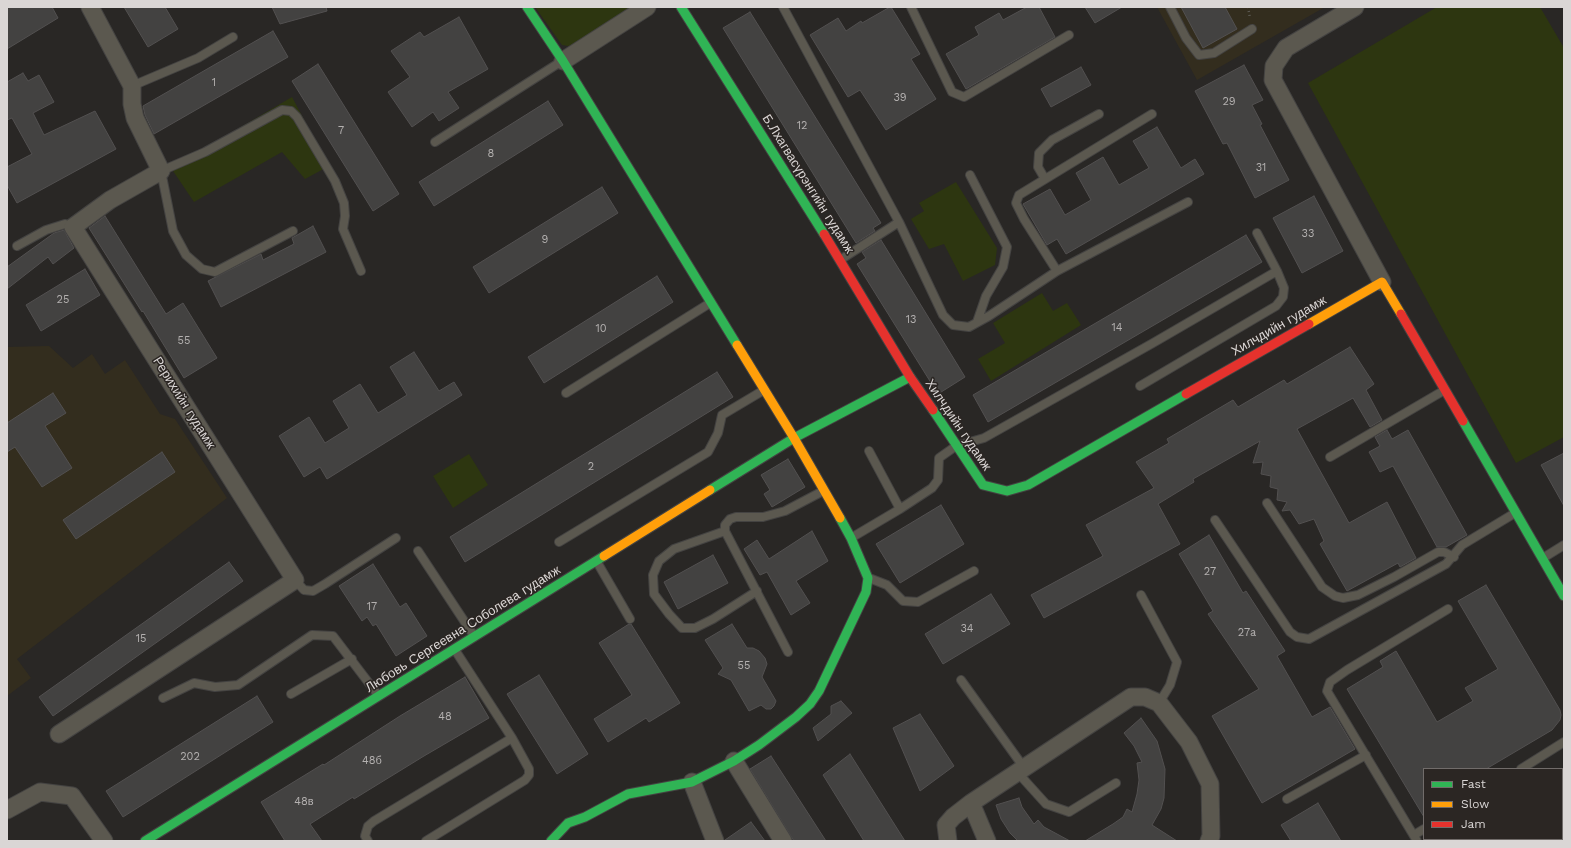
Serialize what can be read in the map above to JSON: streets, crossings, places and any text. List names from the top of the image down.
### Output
{
  "streets": {
    "street": [
      "Б.Лхагвасүрэнгийн гудамж",
      "Хилчдийн гудамж",
      "Рерихийн гудамж",
      "Любовь Сергеевна Соболева гудамж"
    ]
  },
  "crossings": [
    ["Б.Лхагвасүрэнгийн гудамж", "Хилчдийн гудамж"],
    ["Б.Лхагвасүрэнгийн гудамж", "Любовь Сергеевна Соболева гудамж"],
    ["Хилчдийн гудамж", "Любовь Сергеевна Соболева гудамж"]
  ],
  "house_numbers": [
    "1",
    "39",
    "29",
    "12",
    "7",
    "8",
    "31",
    "33",
    "9",
    "25",
    "13",
    "14",
    "10",
    "55",
    "2",
    "27",
    "17",
    "34",
    "27a",
    "15",
    "55",
    "48",
    "202",
    "48б",
    "48в"
  ],
  "legend": ["Fast", "Slow", "Jam"]
}
